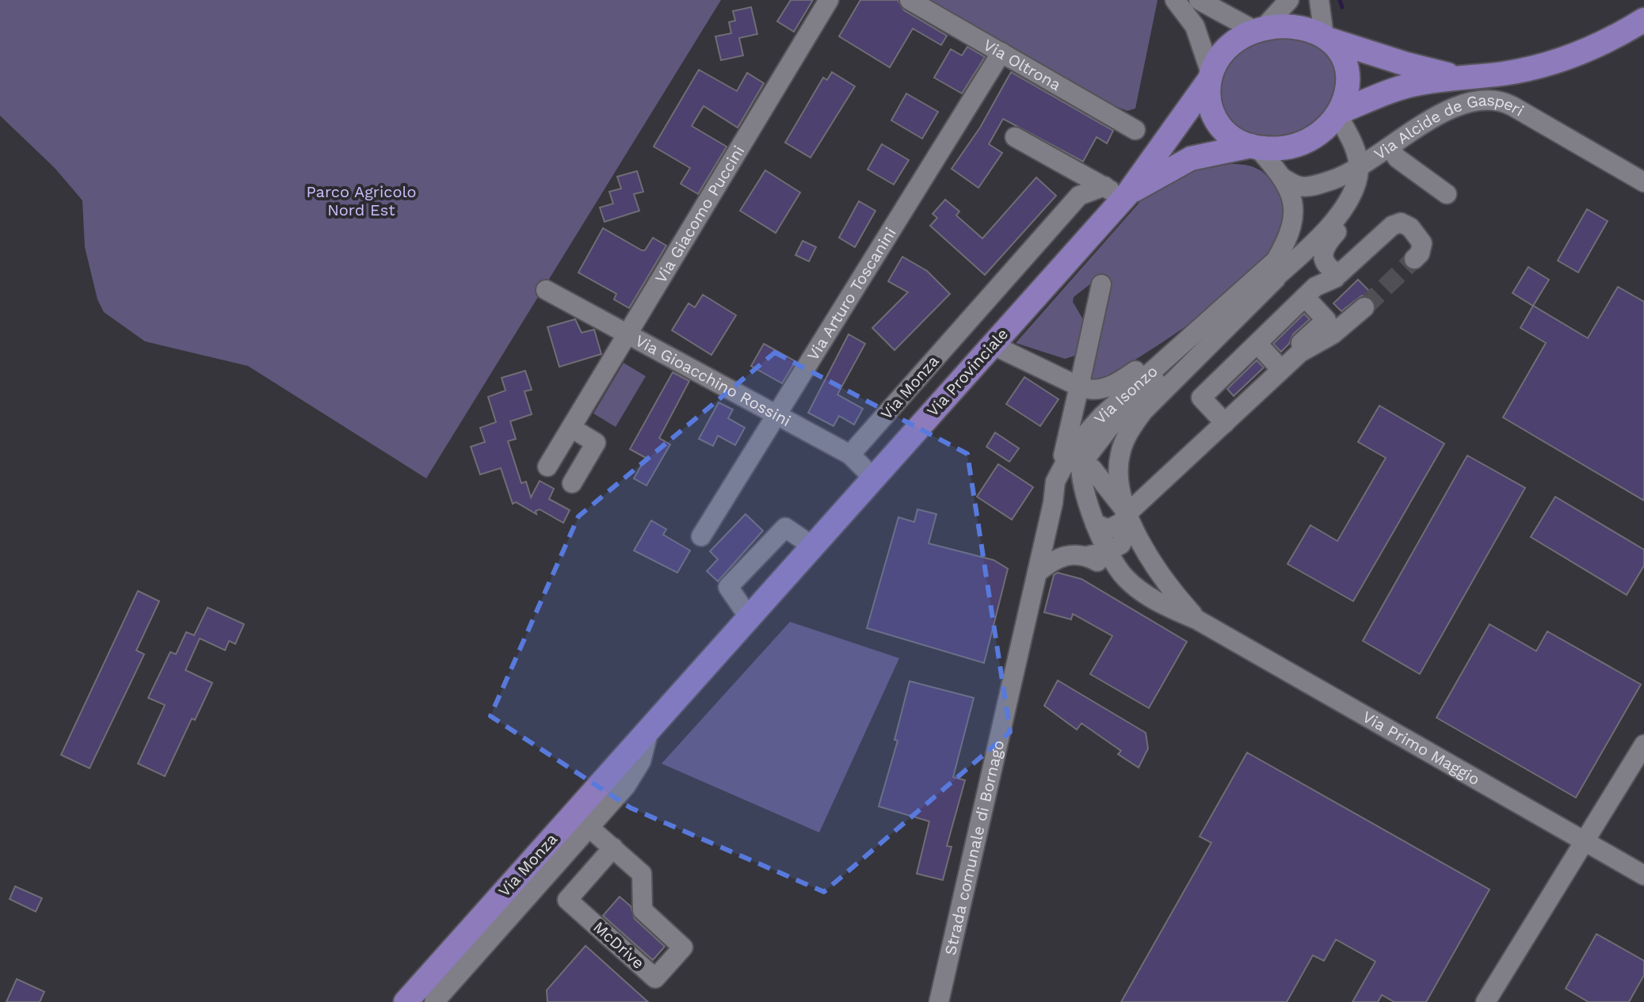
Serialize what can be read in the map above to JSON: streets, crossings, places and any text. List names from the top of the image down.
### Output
{
  "streets": {
    "main road": ["Via Provinciale", "Via Monza"],
    "street": [
      "Via Oltrona",
      "Via Alcide de Gasperi",
      "Via Giacomo Puccini",
      "Via Arturo Toscanini",
      "Via Gioacchino Rossini",
      "Via Isonzo",
      "Via Primo Maggio",
      "Strada comunale di Bornago",
      "McDrive"
    ]
  },
  "crossings": [
    ["Via Oltrona", "Via Arturo Toscanini"],
    ["Via Alcide de Gasperi", "Via Isonzo"],
    ["Via Giacomo Puccini", "Via Gioacchino Rossini"],
    ["Via Arturo Toscanini", "Via Gioacchino Rossini"],
    ["Via Provinciale", "Via Gioacchino Rossini"],
    ["Via Provinciale", "Via Monza"],
    ["Via Provinciale", "Via Isonzo"],
    ["Via Gioacchino Rossini", "Via Monza"],
    ["Via Isonzo", "Strada comunale di Bornago"]
  ],
  "parks": ["Parco Agricolo Nord Est"]
}
